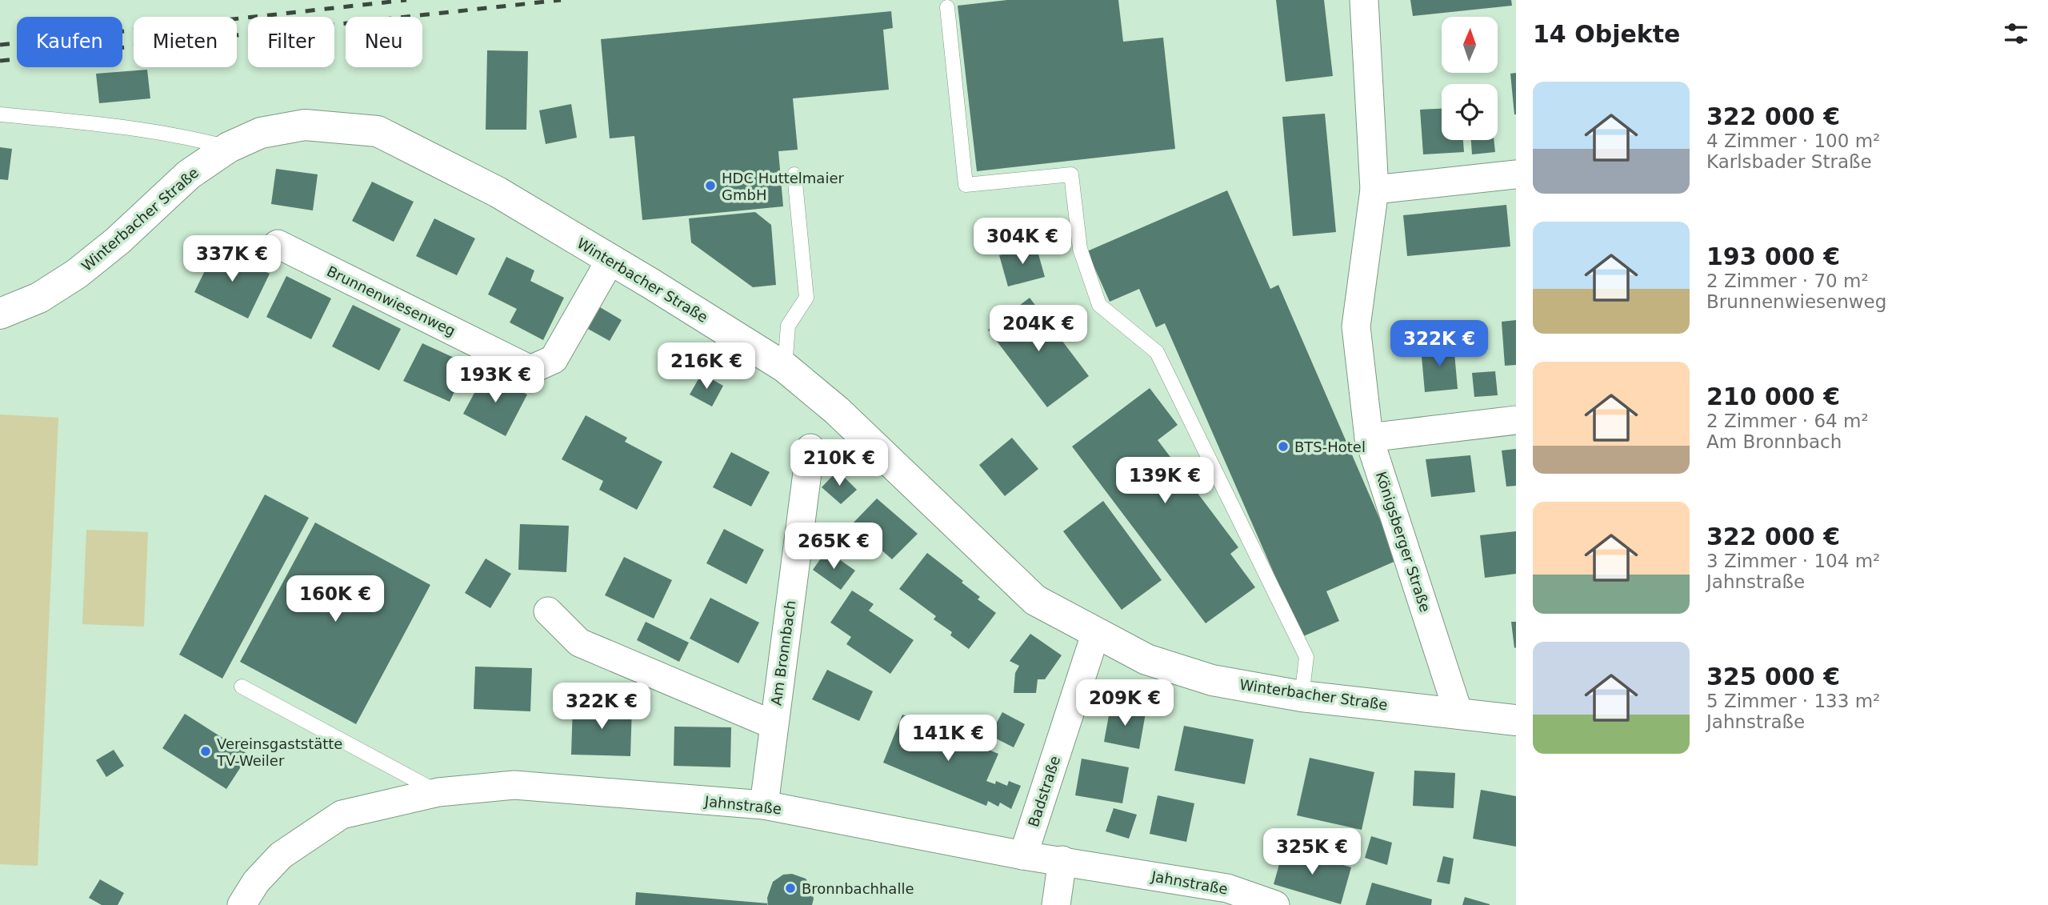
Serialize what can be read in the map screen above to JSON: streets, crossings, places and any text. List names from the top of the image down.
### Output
{
  "streets": {
    "street": [
      "Winterbacher Straße",
      "Brunnenwiesenweg",
      "Königsberger Straße",
      "Am Bronnbach",
      "Badstraße",
      "Jahnstraße"
    ]
  },
  "crossings": [
    ["Winterbacher Straße", "Brunnenwiesenweg"],
    ["Winterbacher Straße", "Königsberger Straße"],
    ["Winterbacher Straße", "Badstraße"],
    ["Am Bronnbach", "Jahnstraße"],
    ["Badstraße", "Jahnstraße"]
  ],
  "places": [
    "HDC Huttelmaier GmbH",
    "BTS-Hotel",
    "Vereinsgaststätte TV-Weiler",
    "Bronnbachhalle"
  ],
  "north": "top",
  "page": {
    "heading": "14 Objekte",
    "chip": [
      "Kaufen",
      "Mieten",
      "Filter",
      "Neu"
    ],
    "list": [
      {
        "name": "322 000 €",
        "note": "4 Zimmer · 100 m² · Karlsbader Straße"
      },
      {
        "name": "193 000 €",
        "note": "2 Zimmer · 70 m² · Brunnenwiesenweg"
      },
      {
        "name": "210 000 €",
        "note": "2 Zimmer · 64 m² · Am Bronnbach"
      },
      {
        "name": "322 000 €",
        "note": "3 Zimmer · 104 m² · Jahnstraße"
      },
      {
        "name": "325 000 €",
        "note": "5 Zimmer · 133 m² · Jahnstraße"
      }
    ],
    "price": [
      "304K €",
      "337K €",
      "204K €",
      "322K €",
      "216K €",
      "193K €",
      "210K €",
      "139K €",
      "265K €",
      "160K €",
      "209K €",
      "322K €",
      "141K €",
      "325K €"
    ]
  }
}
